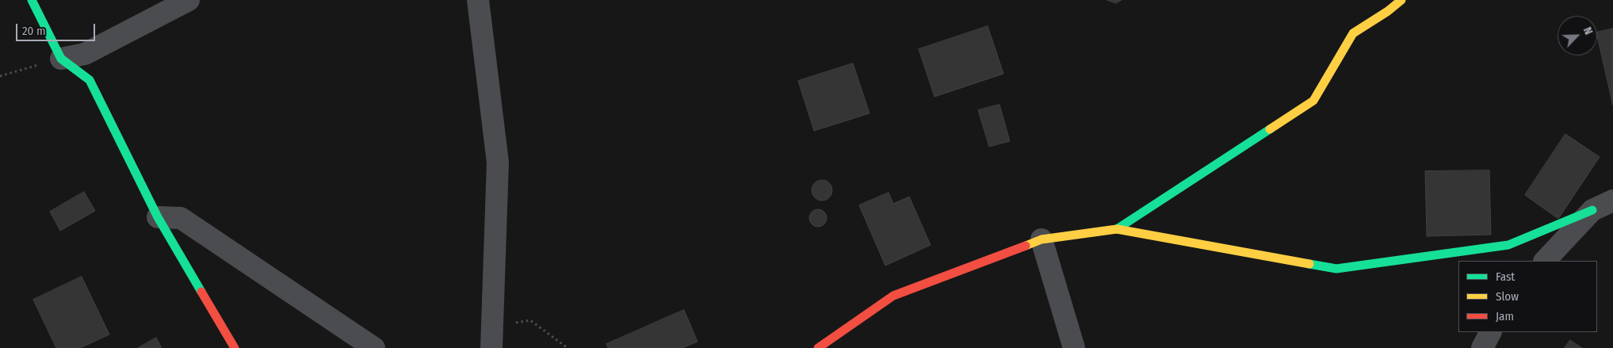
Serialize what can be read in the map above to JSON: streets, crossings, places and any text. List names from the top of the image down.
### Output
{
  "legend": ["Fast", "Slow", "Jam"],
  "scale_bar": "20 m",
  "north": "top right"
}
